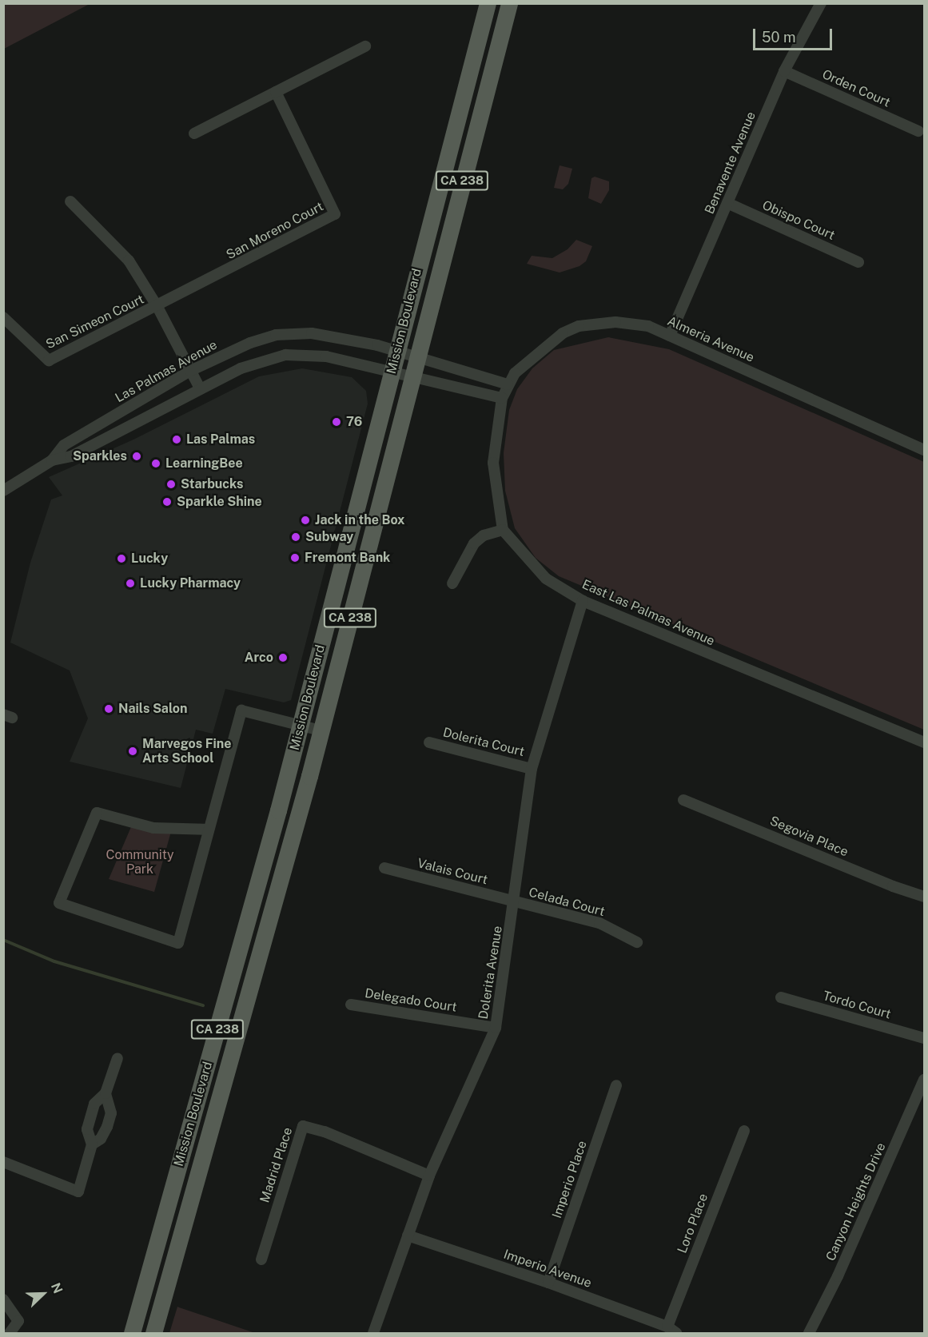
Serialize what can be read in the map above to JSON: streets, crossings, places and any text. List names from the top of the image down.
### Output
{
  "streets": {
    "main road": ["CA 238", "Mission Boulevard"],
    "street": [
      "Orden Court",
      "Benavente Avenue",
      "Obispo Court",
      "San Moreno Court",
      "San Simeon Court",
      "Almeria Avenue",
      "Las Palmas Avenue",
      "East Las Palmas Avenue",
      "Dolerita Court",
      "Segovia Place",
      "Valais Court",
      "Celada Court",
      "Dolerita Avenue",
      "Delegado Court",
      "Tordo Court",
      "Madrid Place",
      "Imperio Place",
      "Canyon Heights Drive",
      "Loro Place",
      "Imperio Avenue"
    ]
  },
  "crossings": [
    ["Orden Court", "Benavente Avenue"],
    ["Benavente Avenue", "Obispo Court"],
    ["Benavente Avenue", "Almeria Avenue"],
    ["San Moreno Court", "San Simeon Court"],
    ["Mission Boulevard", "Las Palmas Avenue"],
    ["East Las Palmas Avenue", "Dolerita Avenue"],
    ["Dolerita Court", "Dolerita Avenue"],
    ["Valais Court", "Celada Court"],
    ["Valais Court", "Dolerita Avenue"],
    ["Celada Court", "Dolerita Avenue"],
    ["Dolerita Avenue", "Delegado Court"],
    ["Dolerita Avenue", "Madrid Place"],
    ["Dolerita Avenue", "Imperio Avenue"],
    ["Imperio Place", "Imperio Avenue"],
    ["Loro Place", "Imperio Avenue"]
  ],
  "parks": ["Community Park"],
  "places": [
    "76",
    "Las Palmas",
    "Sparkles",
    "LearningBee",
    "Starbucks",
    "Sparkle Shine",
    "Jack in the Box",
    "Subway",
    "Fremont Bank",
    "Lucky",
    "Lucky Pharmacy",
    "Arco",
    "Nails Salon",
    "Marvegos Fine Arts School"
  ],
  "scale_bar": "50 m",
  "north": "top right"
}
